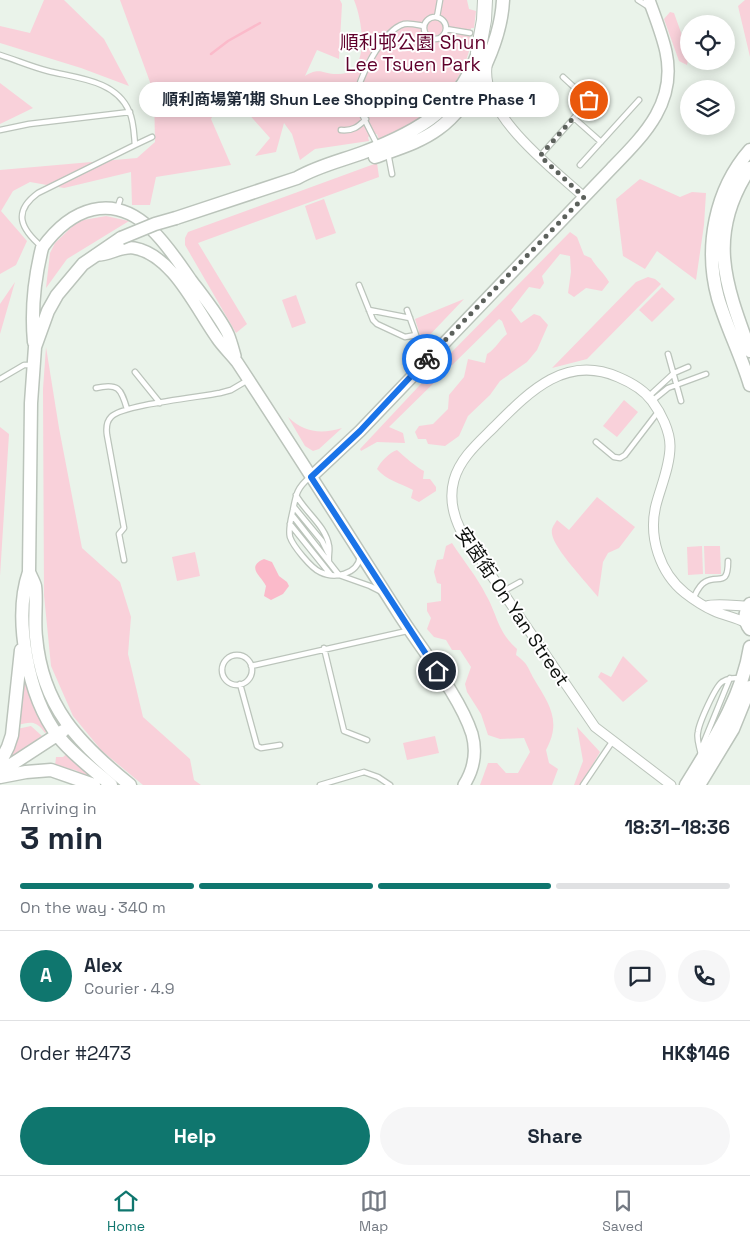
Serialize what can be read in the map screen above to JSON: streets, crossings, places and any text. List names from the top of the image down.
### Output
{
  "streets": {
    "street": ["安茵街 On Yan Street"]
  },
  "parks": ["順利邨公園 Shun Lee Tsuen Park"],
  "places": ["順利商場第1期 Shun Lee Shopping Centre Phase 1"],
  "page": {
    "bubble": "順利商場第1期 Shun Lee Shopping Centre Phase 1",
    "heading": ["3 min", "Arriving in", "18:31–18:36"],
    "panel": [
      "Alex",
      "Courier · 4.9",
      "Order #2473",
      "HK$146"
    ],
    "bar": "On the way · 340 m",
    "round": "A",
    "buttons": ["Help", "Share"],
    "tabs": ["Home", "Map", "Saved"]
  }
}
